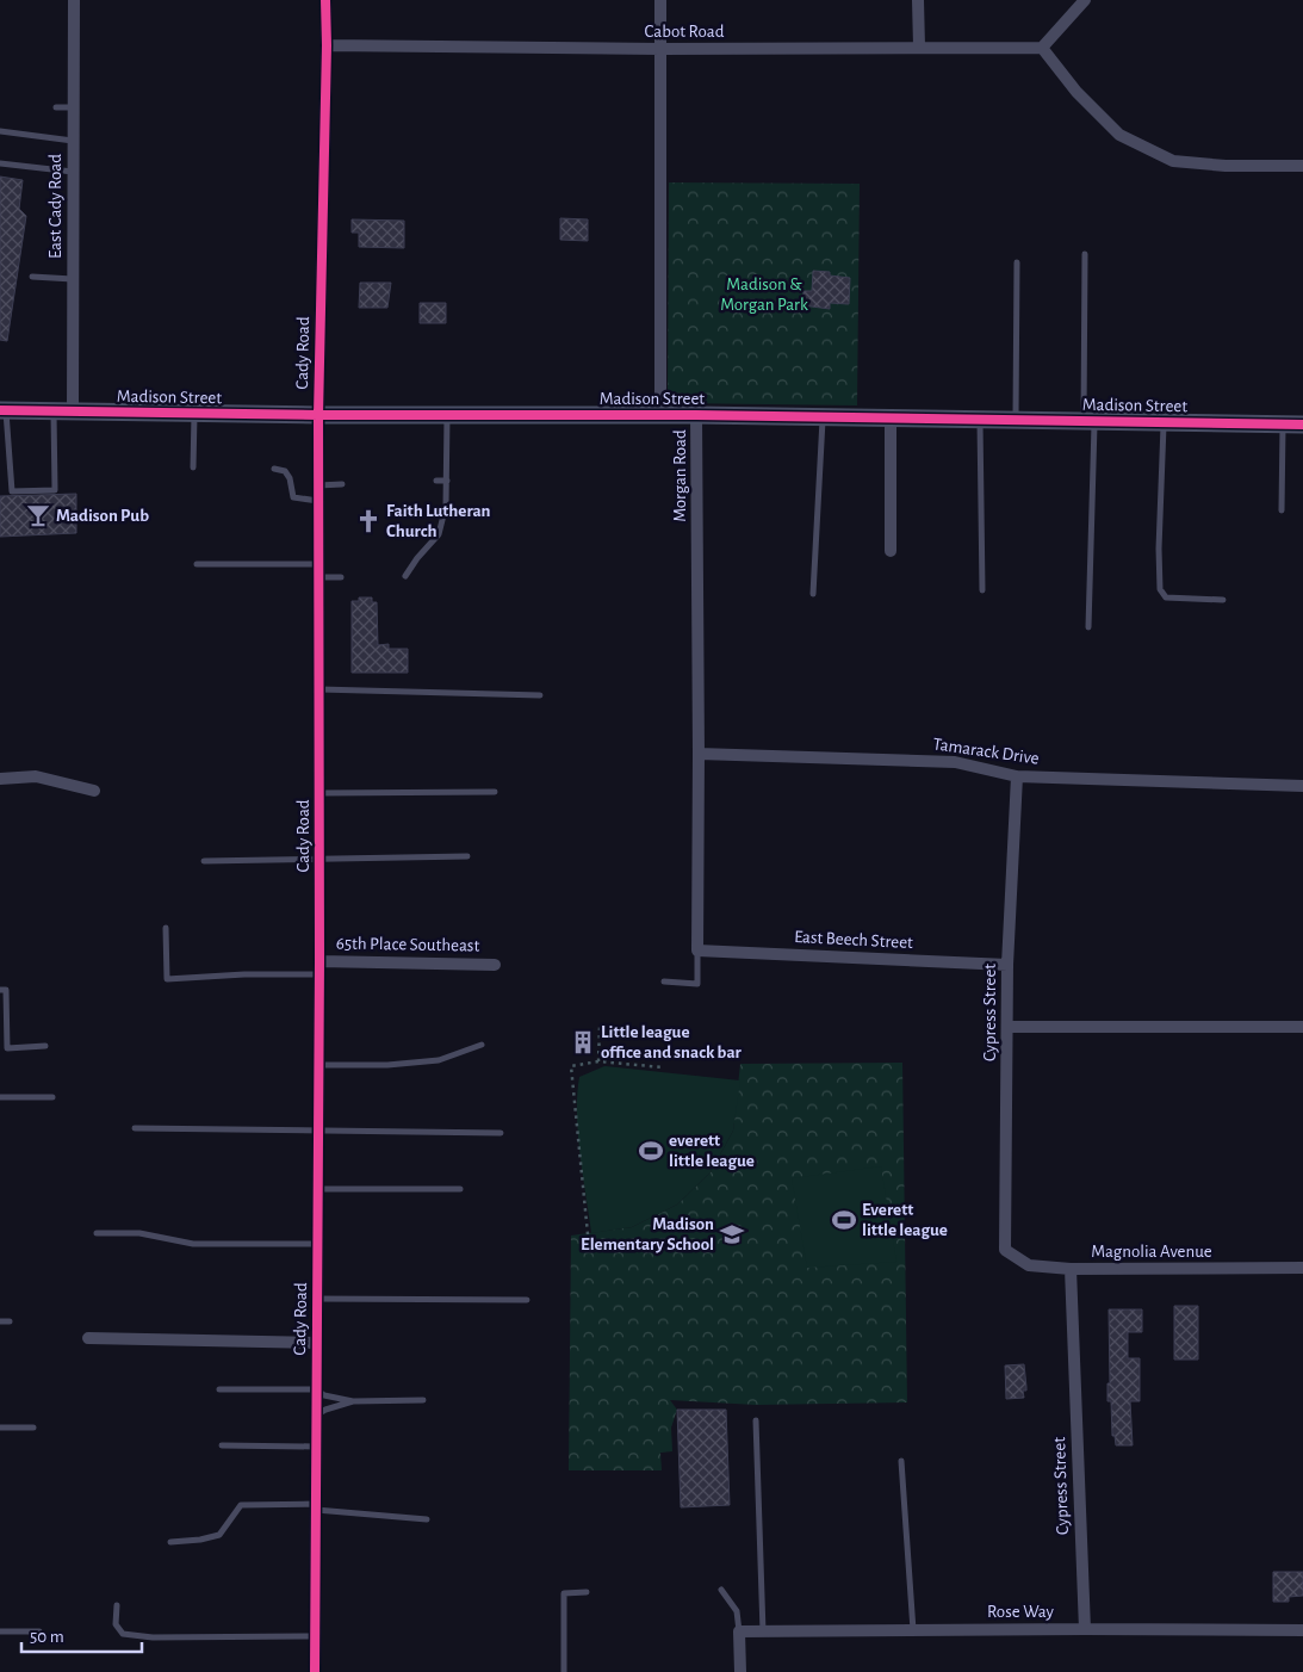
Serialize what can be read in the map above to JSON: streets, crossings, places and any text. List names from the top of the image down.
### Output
{
  "streets": {
    "street": [
      "Cabot Road",
      "East Cady Road",
      "Cady Road",
      "Madison Street",
      "Morgan Road",
      "Tamarack Drive",
      "East Beech Street",
      "65th Place Southeast",
      "Cypress Street",
      "Magnolia Avenue",
      "Rose Way"
    ]
  },
  "crossings": [
    ["Cabot Road", "Cady Road"],
    ["Cabot Road", "Morgan Road"],
    ["East Cady Road", "Madison Street"],
    ["Cady Road", "Madison Street"],
    ["Cady Road", "65th Place Southeast"],
    ["Madison Street", "Morgan Road"],
    ["Morgan Road", "Tamarack Drive"],
    ["Morgan Road", "East Beech Street"],
    ["Tamarack Drive", "Cypress Street"],
    ["East Beech Street", "Cypress Street"],
    ["Cypress Street", "Magnolia Avenue"],
    ["Cypress Street", "Rose Way"]
  ],
  "parks": ["Madison & Morgan Park"],
  "places": {
    "bar": ["Madison Pub"],
    "church": ["Faith Lutheran Church"],
    "building": ["Little league office and snack bar"],
    "sports": ["everett little league", "Everett little league"],
    "school or university": ["Madison Elementary School"]
  },
  "scale_bar": "50 m"
}
